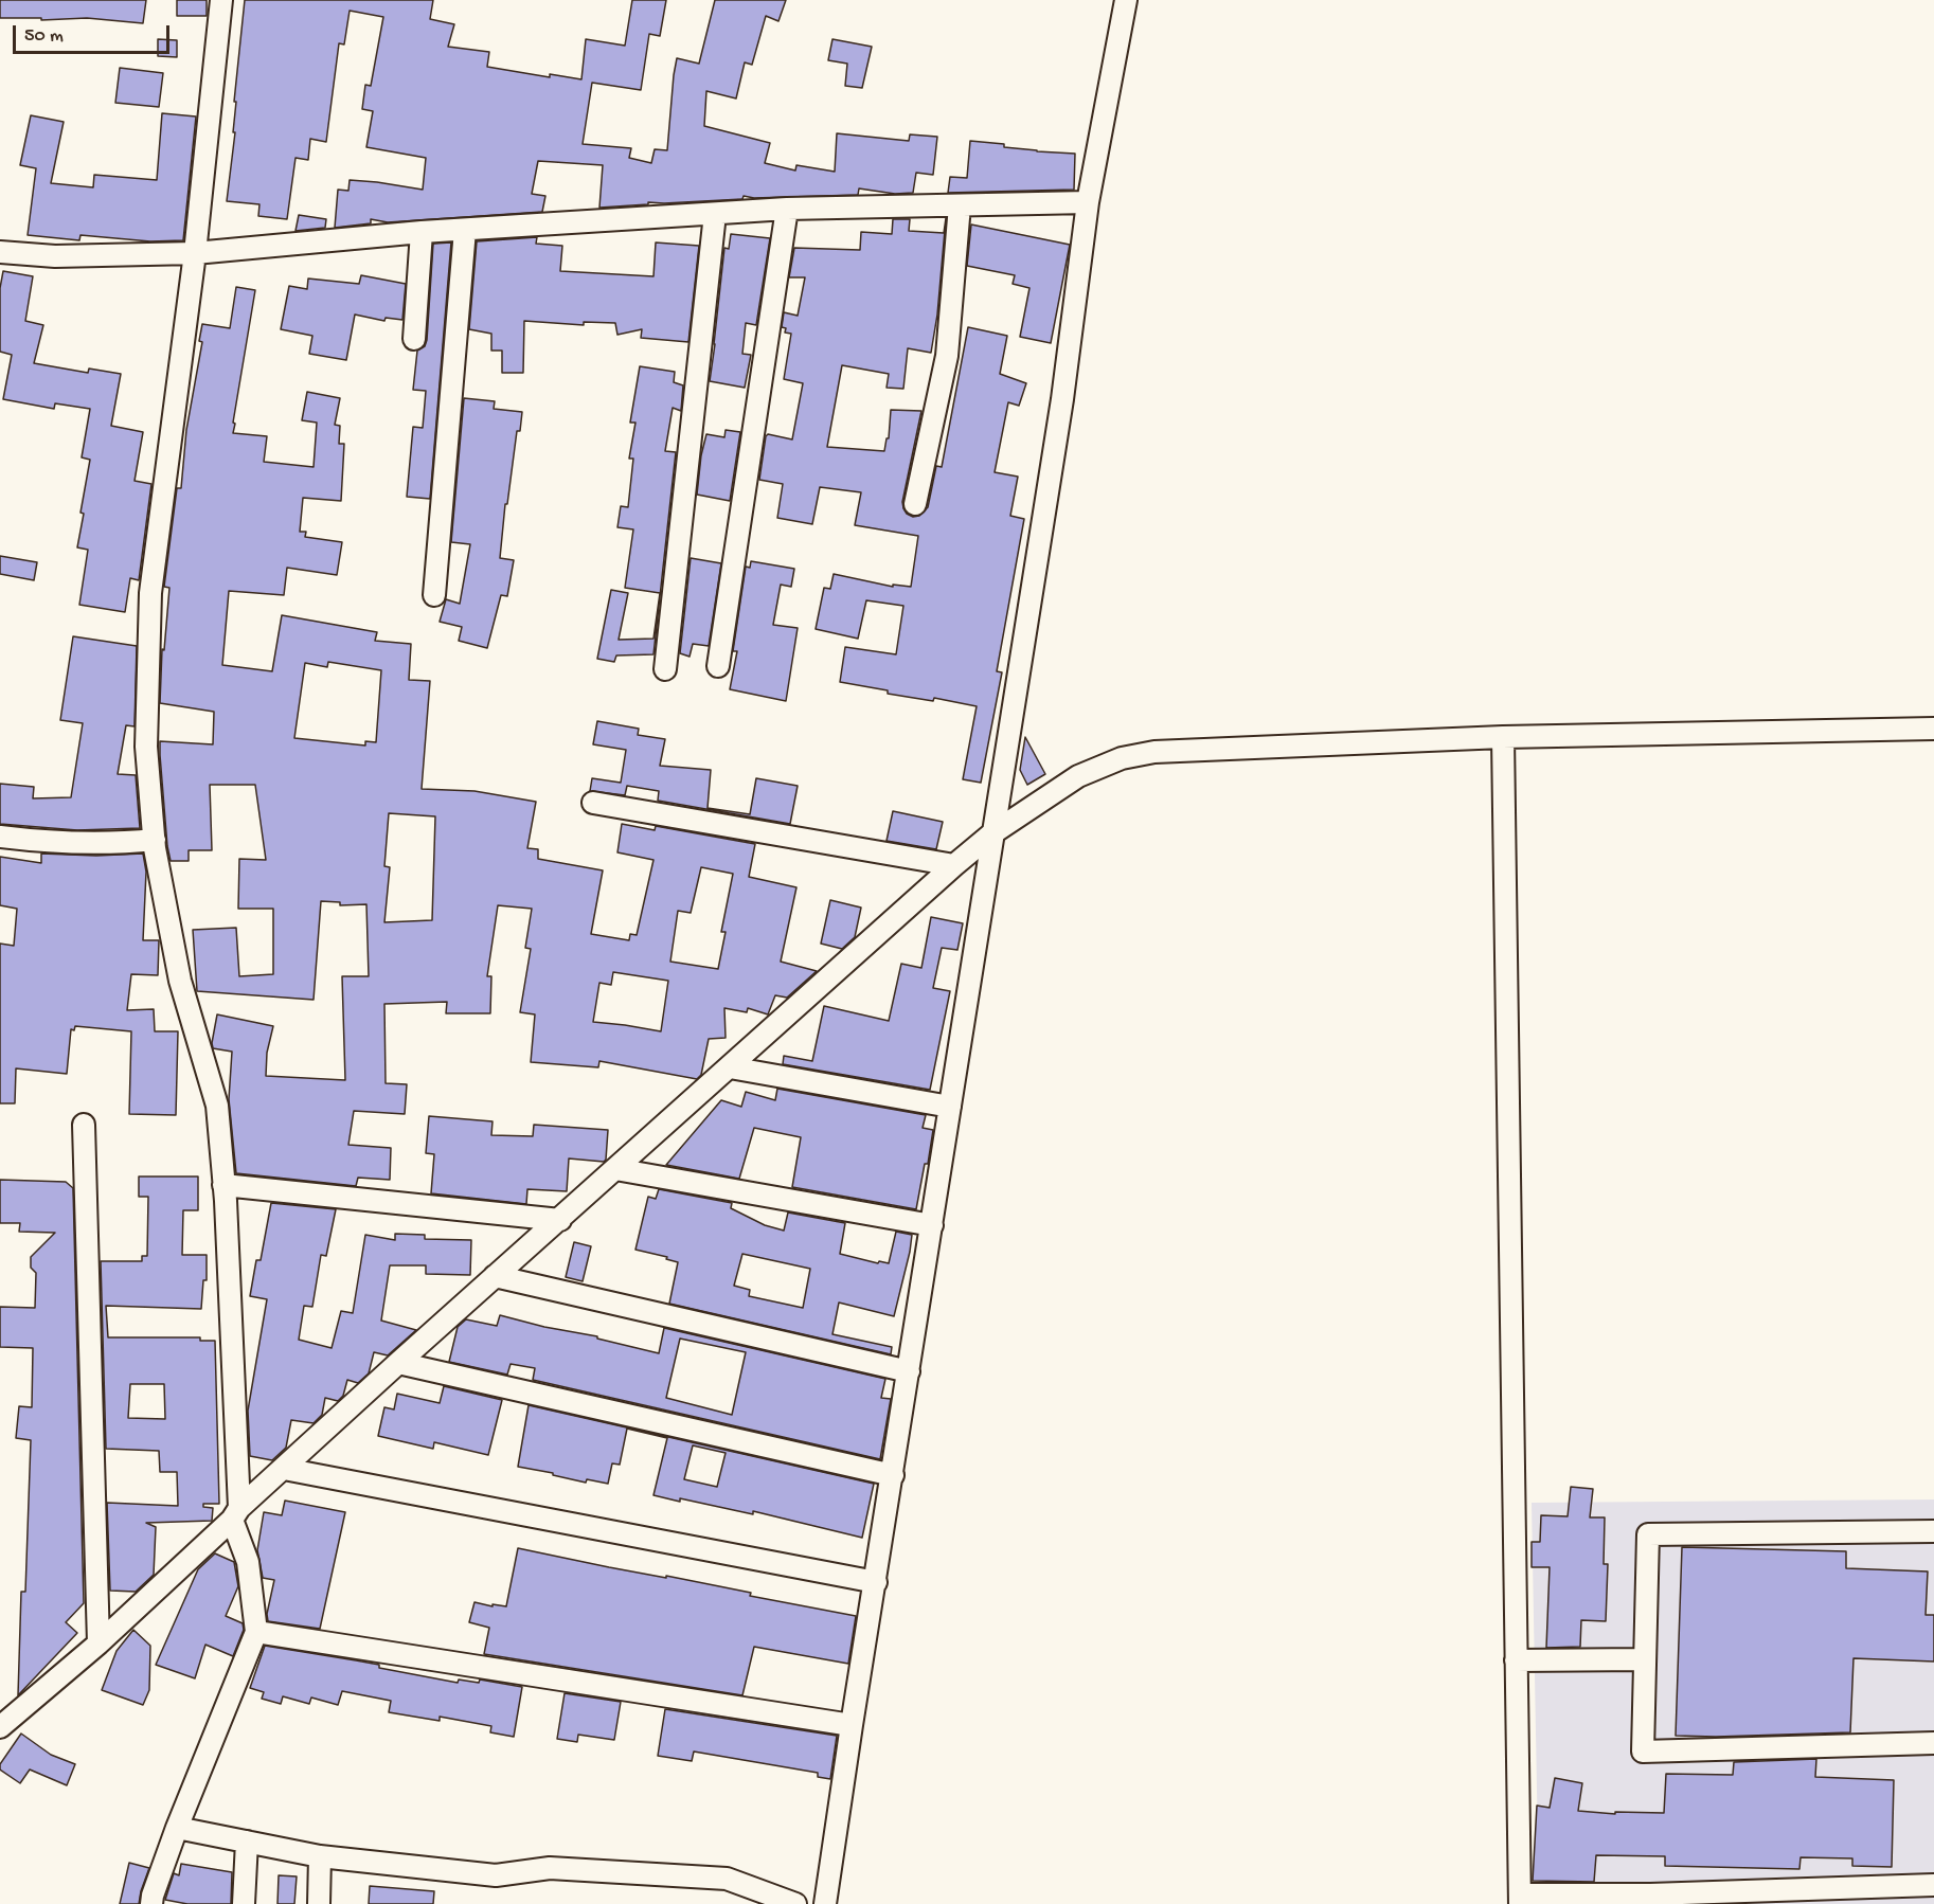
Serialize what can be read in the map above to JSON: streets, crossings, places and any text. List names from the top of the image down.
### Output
{
  "scale_bar": "50 m"
}
